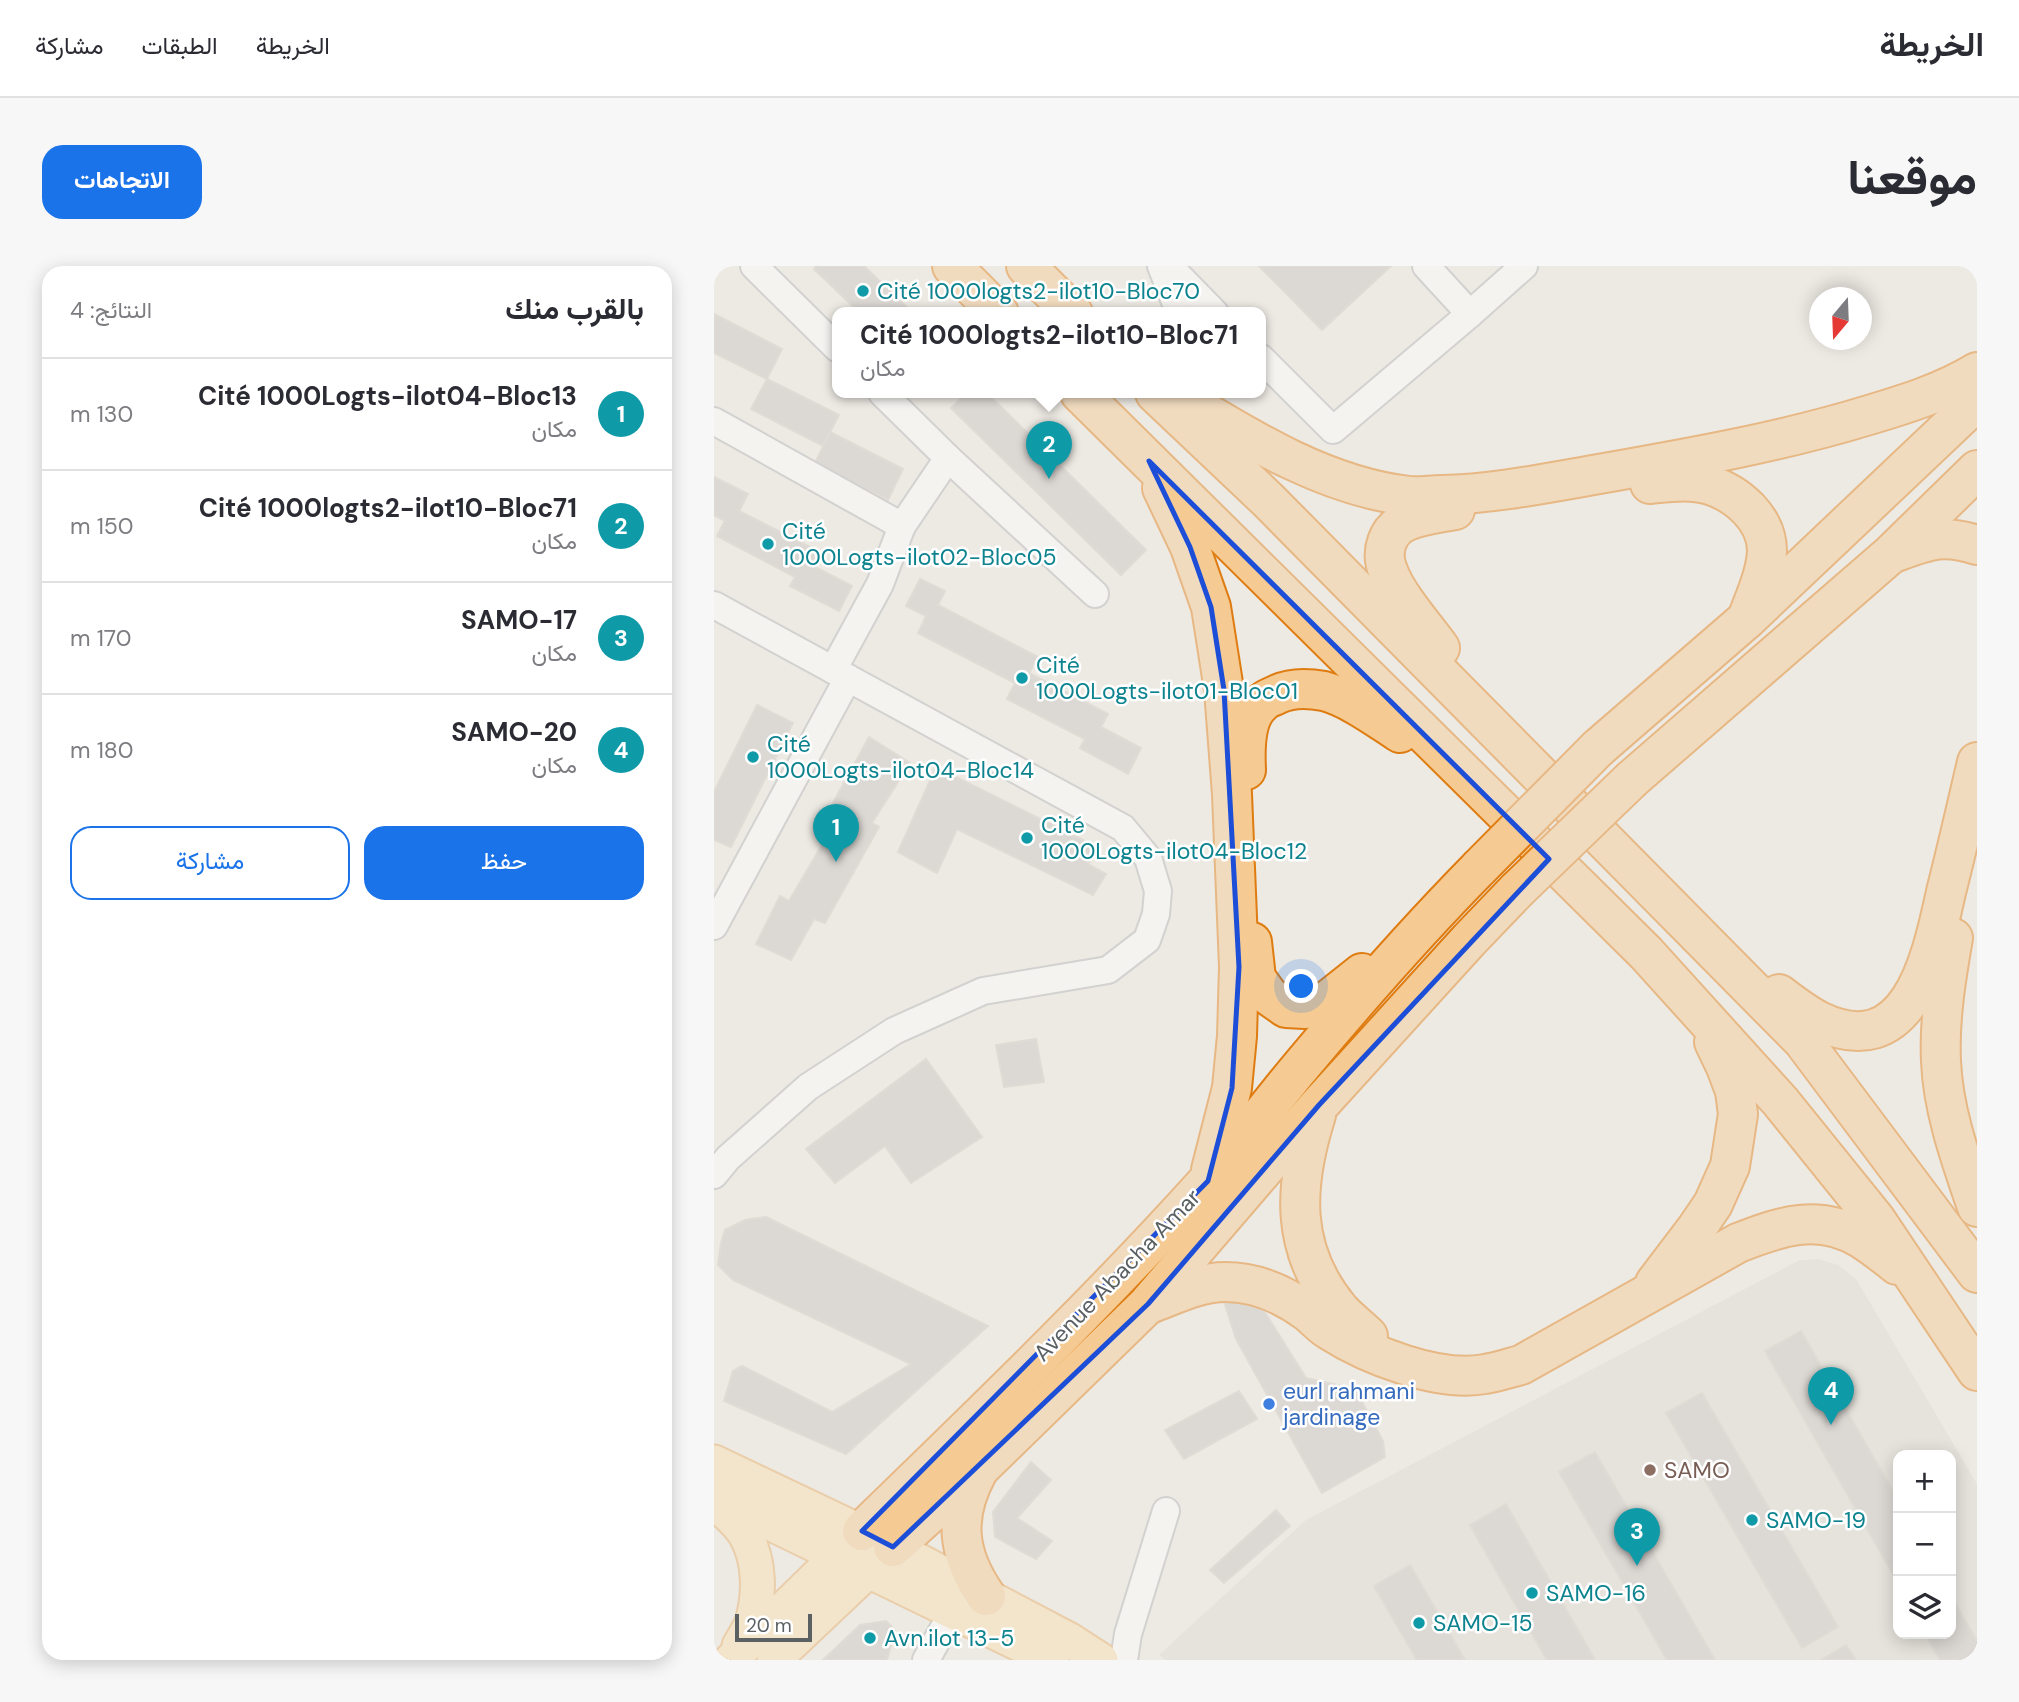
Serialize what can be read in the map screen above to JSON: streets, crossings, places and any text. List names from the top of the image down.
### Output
{
  "streets": {
    "highway": ["Avenue Abacha Amar"]
  },
  "places": [
    "Cité 1000logts2-ilot10-Bloc70",
    "Cité 1000Logts-ilot02-Bloc05",
    "Cité 1000Logts-ilot01-Bloc01",
    "Cité 1000Logts-ilot04-Bloc14",
    "Cité 1000Logts-ilot04-Bloc12",
    "eurl rahmani jardinage",
    "SAMO",
    "SAMO-19",
    "SAMO-16",
    "SAMO-15",
    "Avn.ilot 13-5"
  ],
  "scale_bar": "20 m",
  "north": "bottom",
  "page": {
    "header": "الخريطة",
    "nav": ["الخريطة", "الطبقات", "مشاركة"],
    "title": "موقعنا",
    "buttons": [
      "الاتجاهات",
      ["حفظ", "مشاركة"]
    ],
    "heading": ["بالقرب منك", "النتائج: 4"],
    "popup": ["Cité 1000logts2-ilot10-Bloc71", "مكان"],
    "list": [
      {
        "mark": "1",
        "name": "Cité 1000Logts-ilot04-Bloc13",
        "note": "مكان",
        "value": "130 m"
      },
      {
        "mark": "2",
        "name": "Cité 1000logts2-ilot10-Bloc71",
        "note": "مكان",
        "value": "150 m"
      },
      {
        "mark": "3",
        "name": "SAMO-17",
        "note": "مكان",
        "value": "170 m"
      },
      {
        "mark": "4",
        "name": "SAMO-20",
        "note": "مكان",
        "value": "180 m"
      }
    ],
    "pins": [
      "2",
      "1",
      "4",
      "3"
    ],
    "map_buttons": ["+", "−"],
    "scale": "20 m"
  }
}
